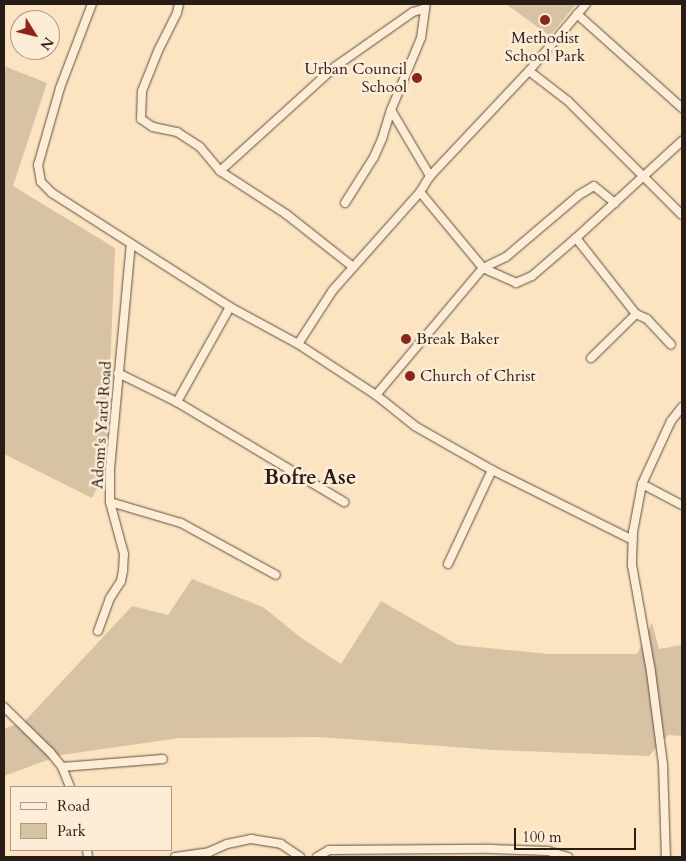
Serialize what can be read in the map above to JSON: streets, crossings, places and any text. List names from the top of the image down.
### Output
{
  "streets": {
    "street": ["Adom's Yard Road"]
  },
  "districts": ["Bofre Ase"],
  "places": [
    "Methodist School Park",
    "Urban Council School",
    "Break Baker",
    "Church of Christ"
  ],
  "legend": ["Road", "Park"],
  "scale_bar": "100 m",
  "north": "bottom right"
}
